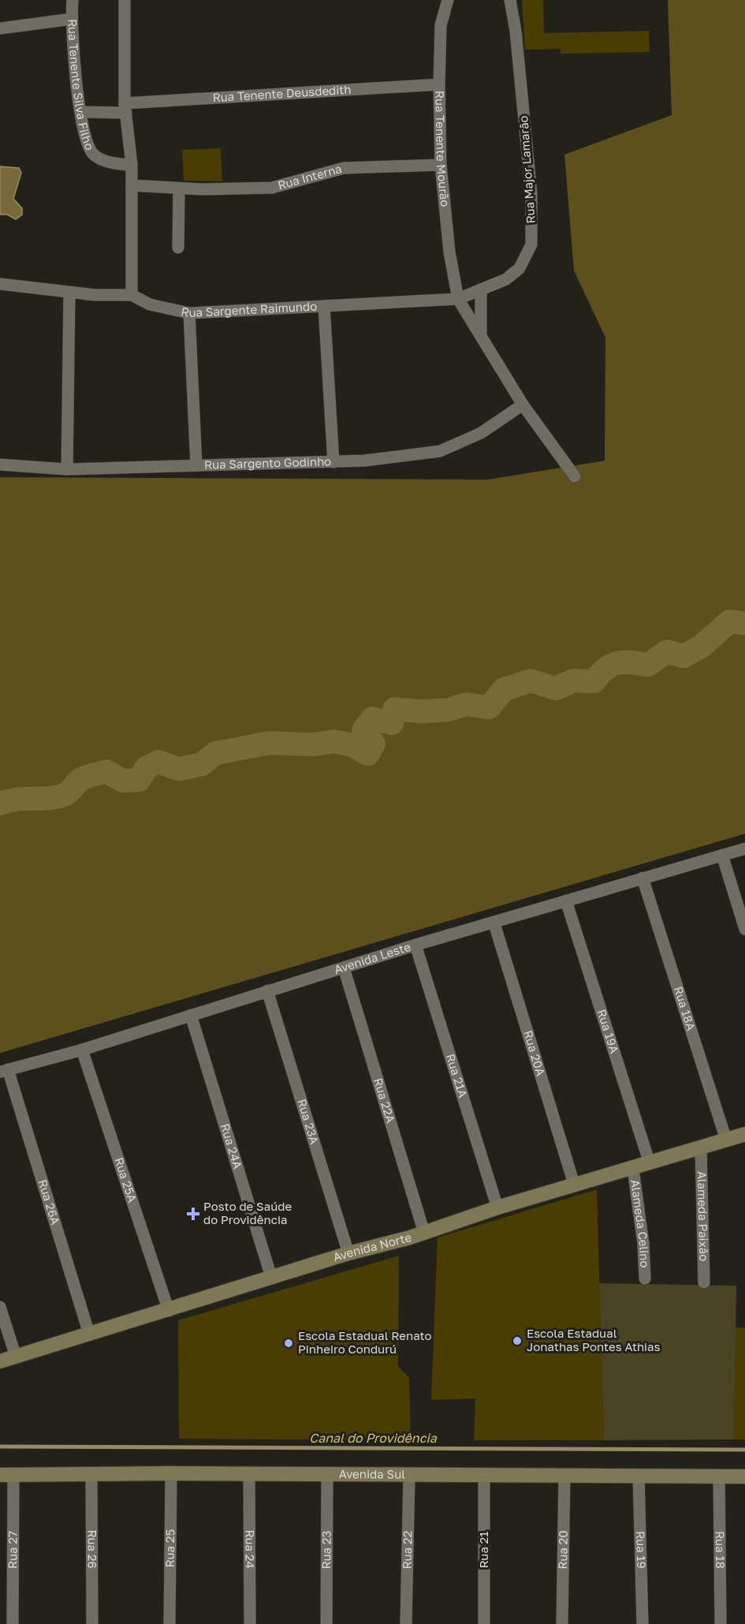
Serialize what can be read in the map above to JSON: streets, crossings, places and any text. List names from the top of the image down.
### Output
{
  "streets": {
    "street": [
      "Rua Tenente Silva Filho",
      "Rua Tenente Deusdedith",
      "Rua Tenente Mourão",
      "Rua Major Lamarão",
      "Rua Interna",
      "Rua Sargente Raimundo",
      "Rua Sargento Godinho",
      "Avenida Leste",
      "Rua 18A",
      "Rua 19A",
      "Rua 20A",
      "Rua 21A",
      "Rua 22A",
      "Rua 23A",
      "Rua 24A",
      "Rua 25A",
      "Rua 26A",
      "Alameda Paixão",
      "Alameda Celino",
      "Avenida Norte",
      "Avenida Sul",
      "Rua 25",
      "Rua 27",
      "Rua 26",
      "Rua 24",
      "Rua 23",
      "Rua 22",
      "Rua 21",
      "Rua 20",
      "Rua 19",
      "Rua 18"
    ]
  },
  "crossings": [
    ["Rua Tenente Silva Filho", "Rua Tenente Deusdedith"],
    ["Rua Tenente Deusdedith", "Rua Tenente Mourão"],
    ["Rua Tenente Mourão", "Rua Major Lamarão"],
    ["Rua Tenente Mourão", "Rua Interna"],
    ["Rua Tenente Mourão", "Rua Sargente Raimundo"],
    ["Rua Major Lamarão", "Rua Sargente Raimundo"],
    ["Avenida Leste", "Rua 18A"],
    ["Avenida Leste", "Rua 19A"],
    ["Avenida Leste", "Rua 20A"],
    ["Avenida Leste", "Rua 21A"],
    ["Avenida Leste", "Rua 22A"],
    ["Avenida Leste", "Rua 23A"],
    ["Avenida Leste", "Rua 24A"],
    ["Avenida Leste", "Rua 25A"],
    ["Avenida Leste", "Rua 26A"],
    ["Rua 18A", "Avenida Norte"],
    ["Rua 19A", "Avenida Norte"],
    ["Rua 20A", "Avenida Norte"],
    ["Rua 21A", "Avenida Norte"],
    ["Rua 22A", "Avenida Norte"],
    ["Rua 23A", "Avenida Norte"],
    ["Rua 24A", "Avenida Norte"],
    ["Rua 25A", "Avenida Norte"],
    ["Rua 26A", "Avenida Norte"],
    ["Alameda Paixão", "Avenida Norte"],
    ["Alameda Celino", "Avenida Norte"],
    ["Avenida Sul", "Rua 25"],
    ["Avenida Sul", "Rua 27"],
    ["Avenida Sul", "Rua 26"],
    ["Avenida Sul", "Rua 24"],
    ["Avenida Sul", "Rua 23"],
    ["Avenida Sul", "Rua 22"],
    ["Avenida Sul", "Rua 21"],
    ["Avenida Sul", "Rua 20"],
    ["Avenida Sul", "Rua 19"],
    ["Avenida Sul", "Rua 18"]
  ],
  "water": ["Canal do Providência"],
  "places": {
    "health": ["Posto de Saúde do Providência"],
    "other": ["Escola Estadual Jonathas Pontes Athias", "Escola Estadual Renato Pinheiro Condurú"]
  }
}
